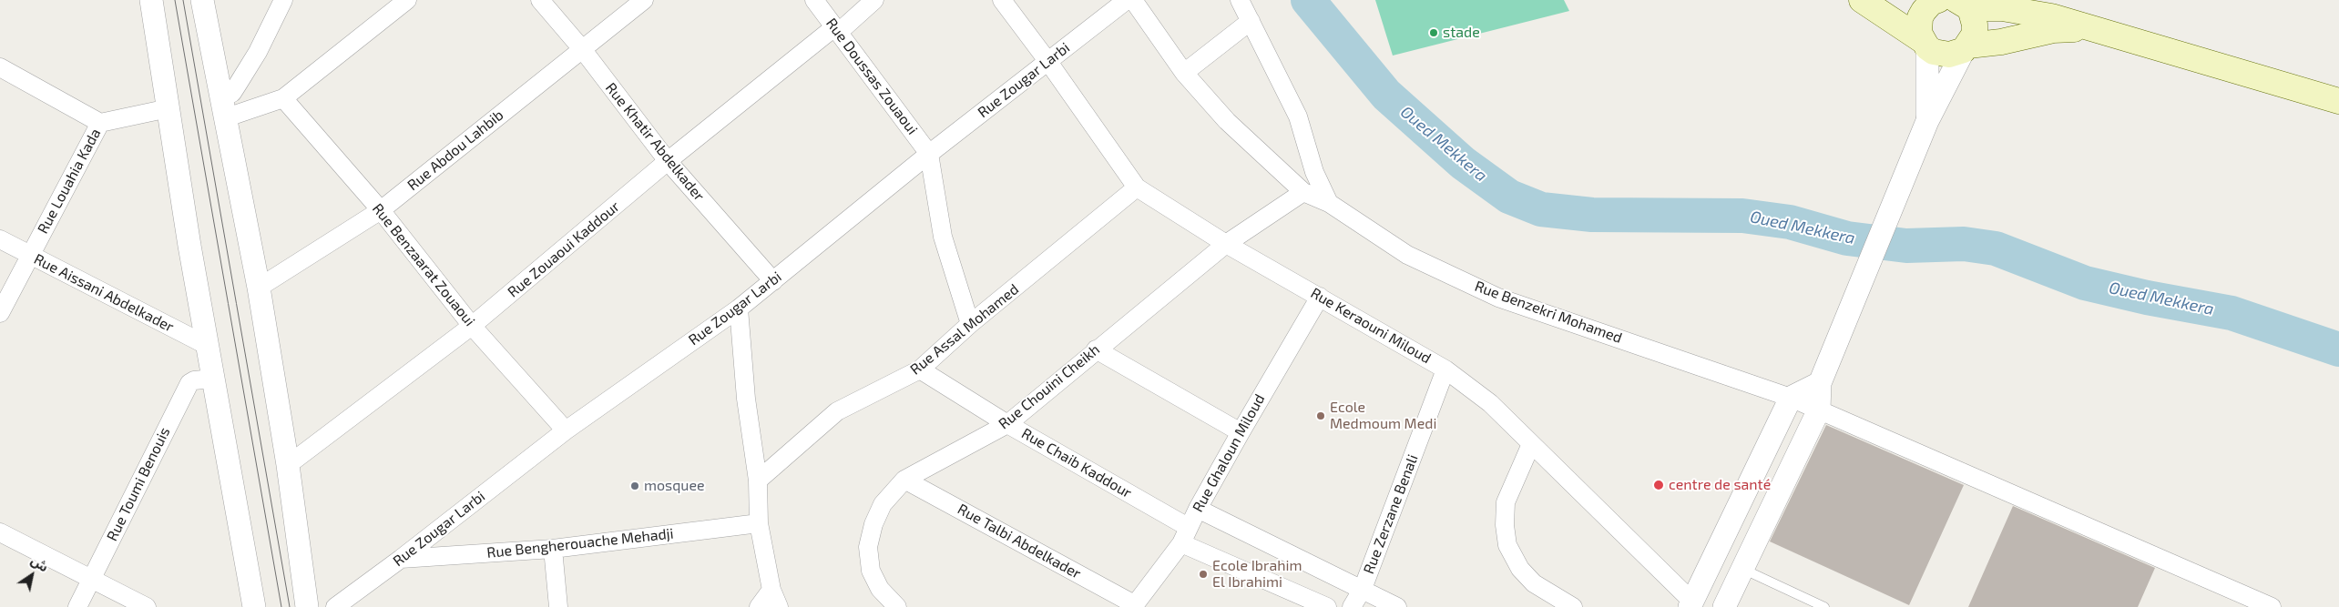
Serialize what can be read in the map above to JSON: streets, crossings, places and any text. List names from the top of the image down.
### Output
{
  "streets": {
    "street": [
      "Rue Doussas Zouaoui",
      "Rue Zougar Larbi",
      "Rue Khatir Abdelkader",
      "Rue Abdou Lahbib",
      "Rue Louahia Kada",
      "Rue Zouaoui Kaddour",
      "Rue Benzaarat Zouaoui",
      "Rue Aissani Abdelkader",
      "Rue Benzekri Mohamed",
      "Rue Keraouni Miloud",
      "Rue Assal Mohamed",
      "Rue Chouini Cheikh",
      "Rue Ghaloun Miloud",
      "Rue Chaib Kaddour",
      "Rue Toumi Benouis",
      "Rue Zerzane Benali",
      "Rue Talbi Abdelkader",
      "Rue Bengherouache Mehadji"
    ]
  },
  "crossings": [
    ["Rue Doussas Zouaoui", "Rue Zougar Larbi"],
    ["Rue Doussas Zouaoui", "Rue Zouaoui Kaddour"],
    ["Rue Zougar Larbi", "Rue Khatir Abdelkader"],
    ["Rue Zougar Larbi", "Rue Benzaarat Zouaoui"],
    ["Rue Zougar Larbi", "Rue Keraouni Miloud"],
    ["Rue Zougar Larbi", "Rue Bengherouache Mehadji"],
    ["Rue Khatir Abdelkader", "Rue Abdou Lahbib"],
    ["Rue Khatir Abdelkader", "Rue Zouaoui Kaddour"],
    ["Rue Abdou Lahbib", "Rue Benzaarat Zouaoui"],
    ["Rue Louahia Kada", "Rue Aissani Abdelkader"],
    ["Rue Zouaoui Kaddour", "Rue Benzaarat Zouaoui"],
    ["Rue Benzekri Mohamed", "Rue Chouini Cheikh"],
    ["Rue Keraouni Miloud", "Rue Assal Mohamed"],
    ["Rue Keraouni Miloud", "Rue Chouini Cheikh"],
    ["Rue Keraouni Miloud", "Rue Ghaloun Miloud"],
    ["Rue Keraouni Miloud", "Rue Zerzane Benali"],
    ["Rue Assal Mohamed", "Rue Chaib Kaddour"],
    ["Rue Chouini Cheikh", "Rue Chaib Kaddour"],
    ["Rue Chouini Cheikh", "Rue Talbi Abdelkader"],
    ["Rue Ghaloun Miloud", "Rue Chaib Kaddour"],
    ["Rue Ghaloun Miloud", "Rue Talbi Abdelkader"]
  ],
  "water": ["Oued Mekkera"],
  "places": [
    "stade",
    "Ecole Medmoum Medi",
    "centre de santé",
    "mosquee",
    "Ecole Ibrahim El Ibrahimi"
  ],
  "north": "top right"
}
